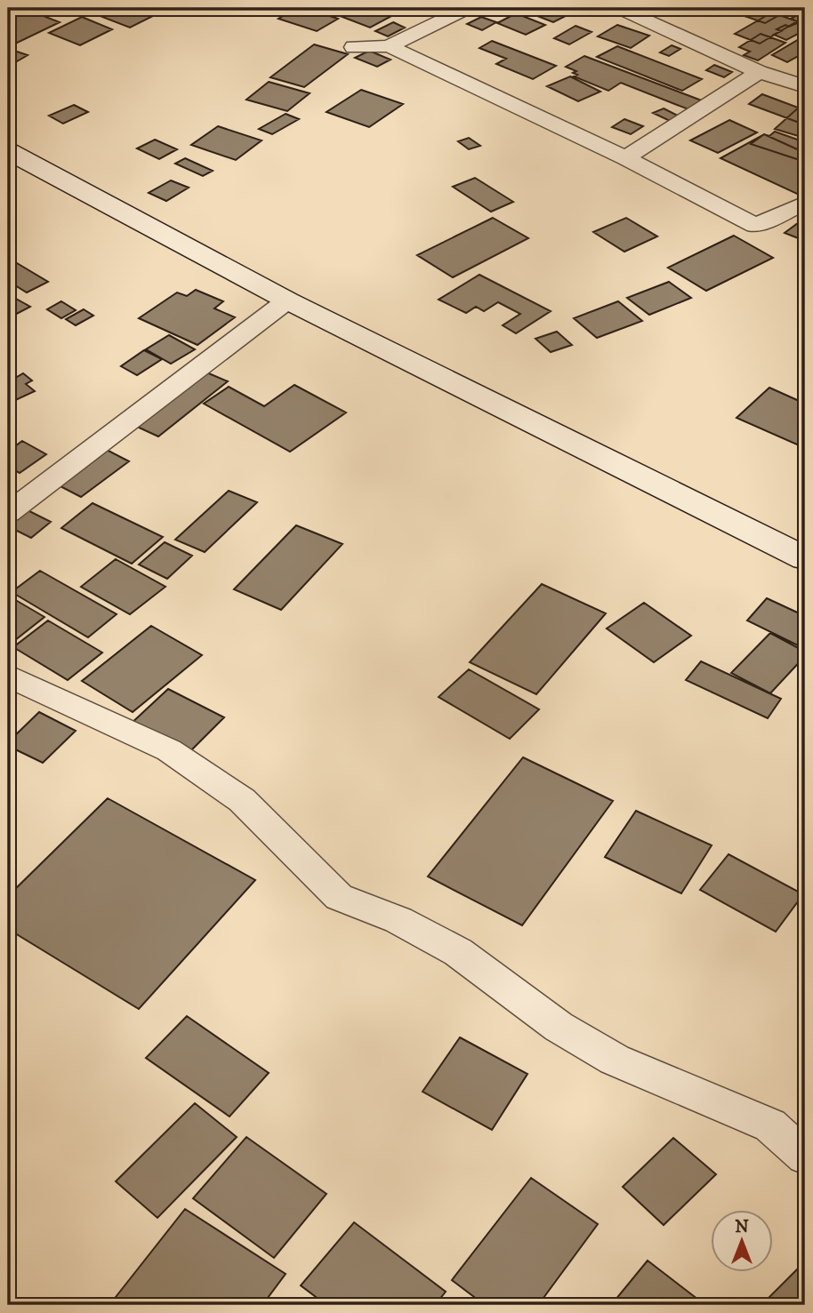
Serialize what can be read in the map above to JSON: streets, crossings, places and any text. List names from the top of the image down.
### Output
{
  "north": "top"
}
